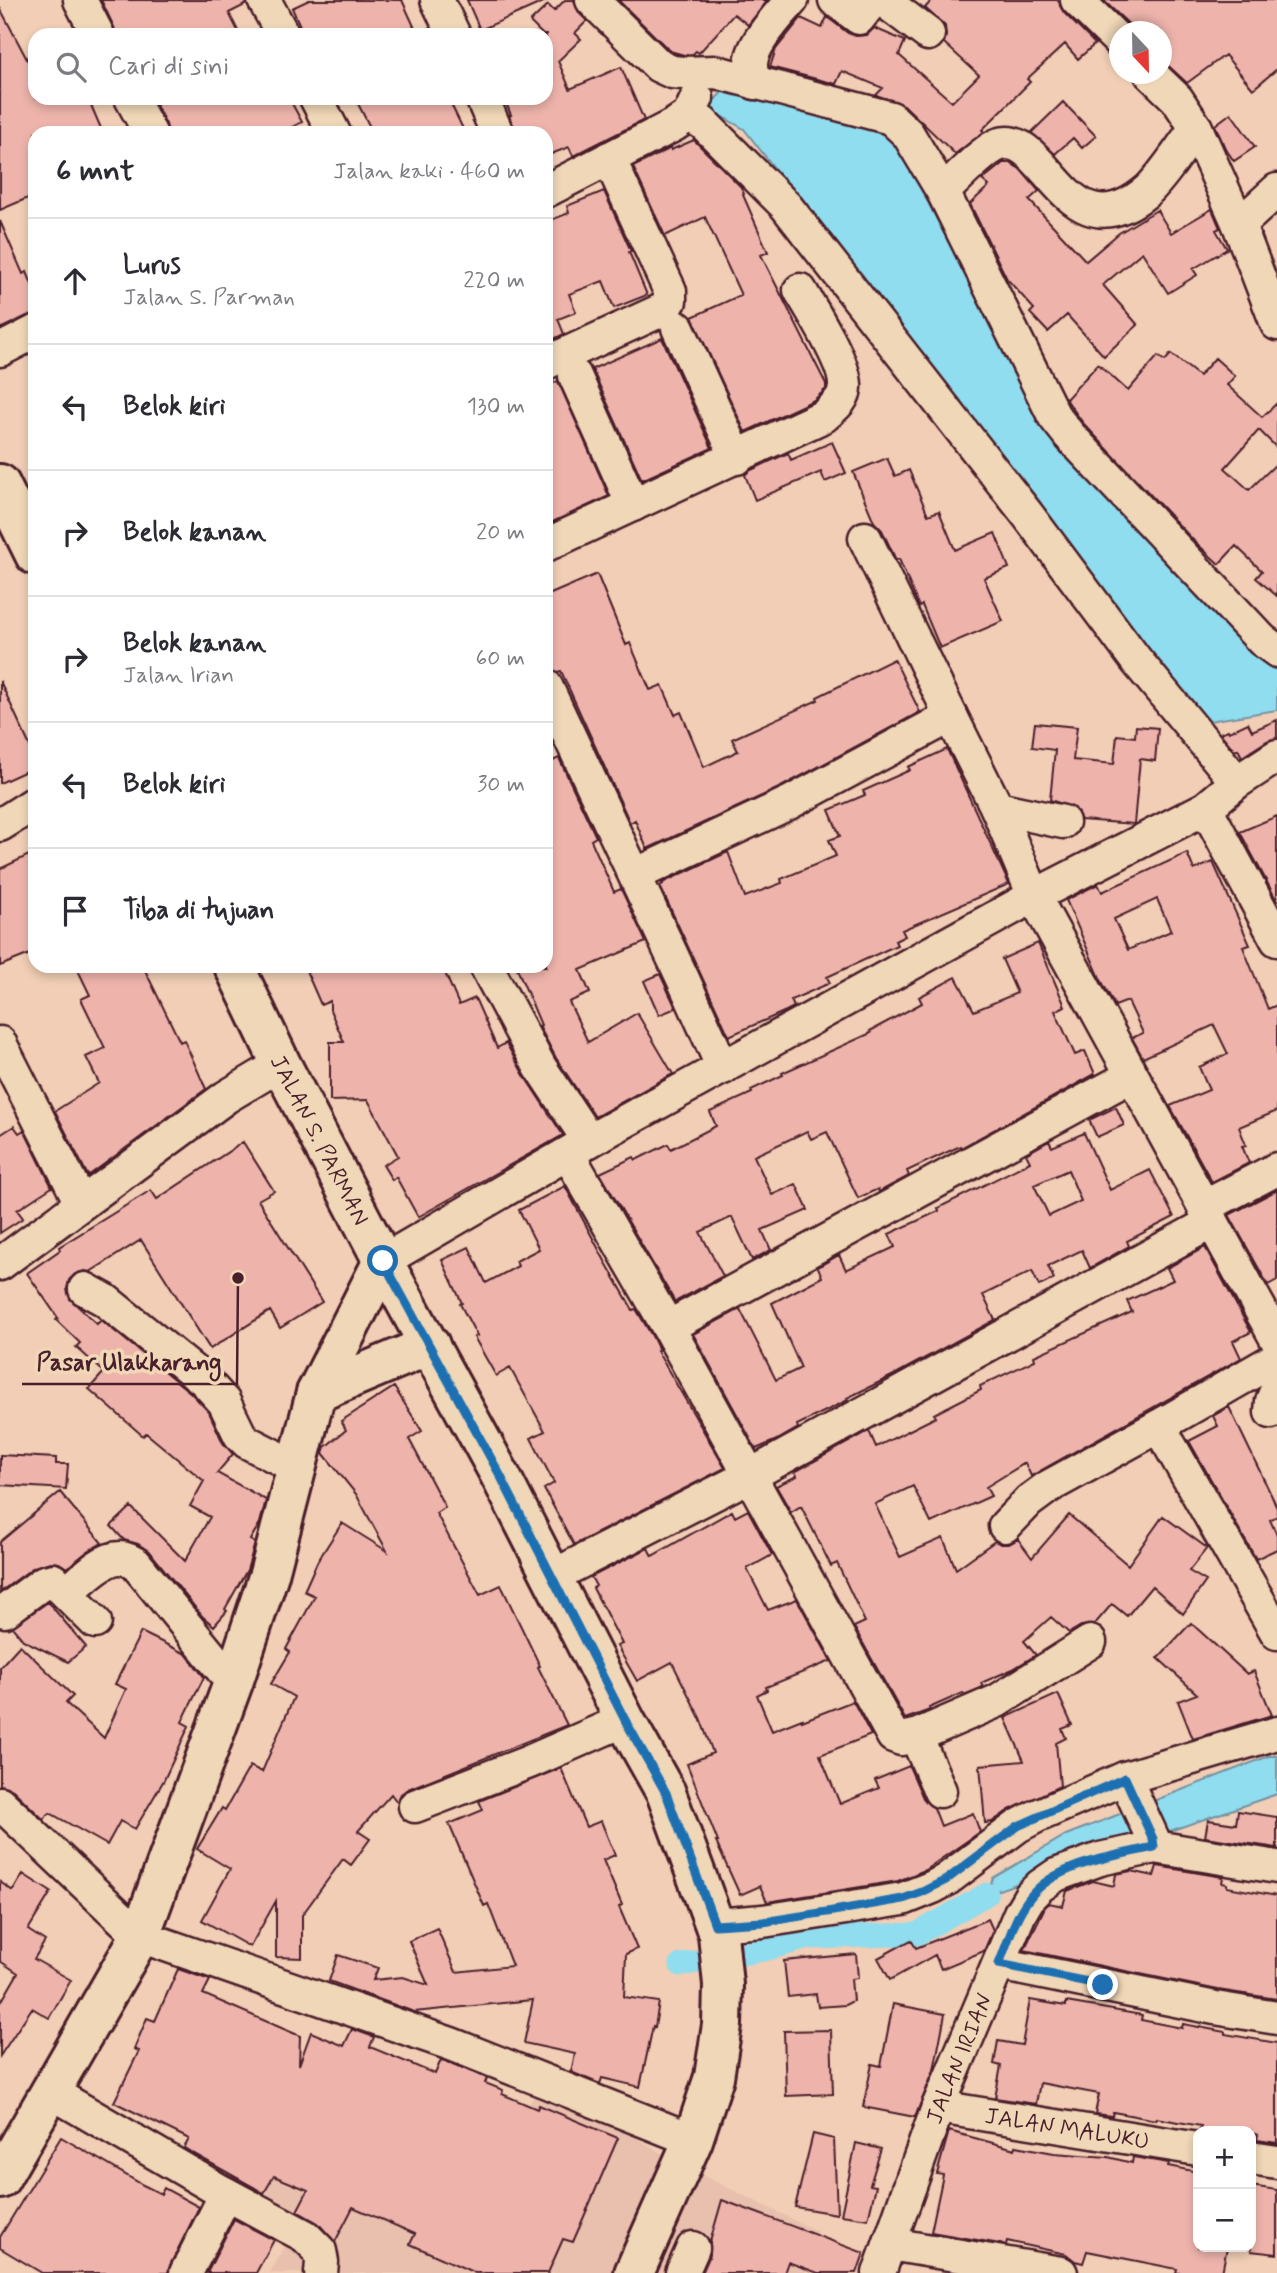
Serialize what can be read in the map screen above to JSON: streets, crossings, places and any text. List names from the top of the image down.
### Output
{
  "streets": {
    "main road": ["JALAN S. PARMAN"],
    "street": ["JALAN IRIAN", "JALAN MALUKU"]
  },
  "crossings": [
    ["JALAN IRIAN", "JALAN MALUKU"]
  ],
  "places": ["Pasar Ulakkarang"],
  "north": "bottom",
  "page": {
    "search": "Cari di sini",
    "heading": ["6 mnt", "Jalan kaki · 460 m"],
    "list": [
      ["Lurus", "Jalan S. Parman", "220 m"],
      ["Belok kiri", "130 m"],
      ["Belok kanan", "20 m"],
      ["Belok kanan", "Jalan Irian", "60 m"],
      ["Belok kiri", "30 m"],
      "Tiba di tujuan"
    ],
    "map_buttons": ["+", "−"]
  }
}
